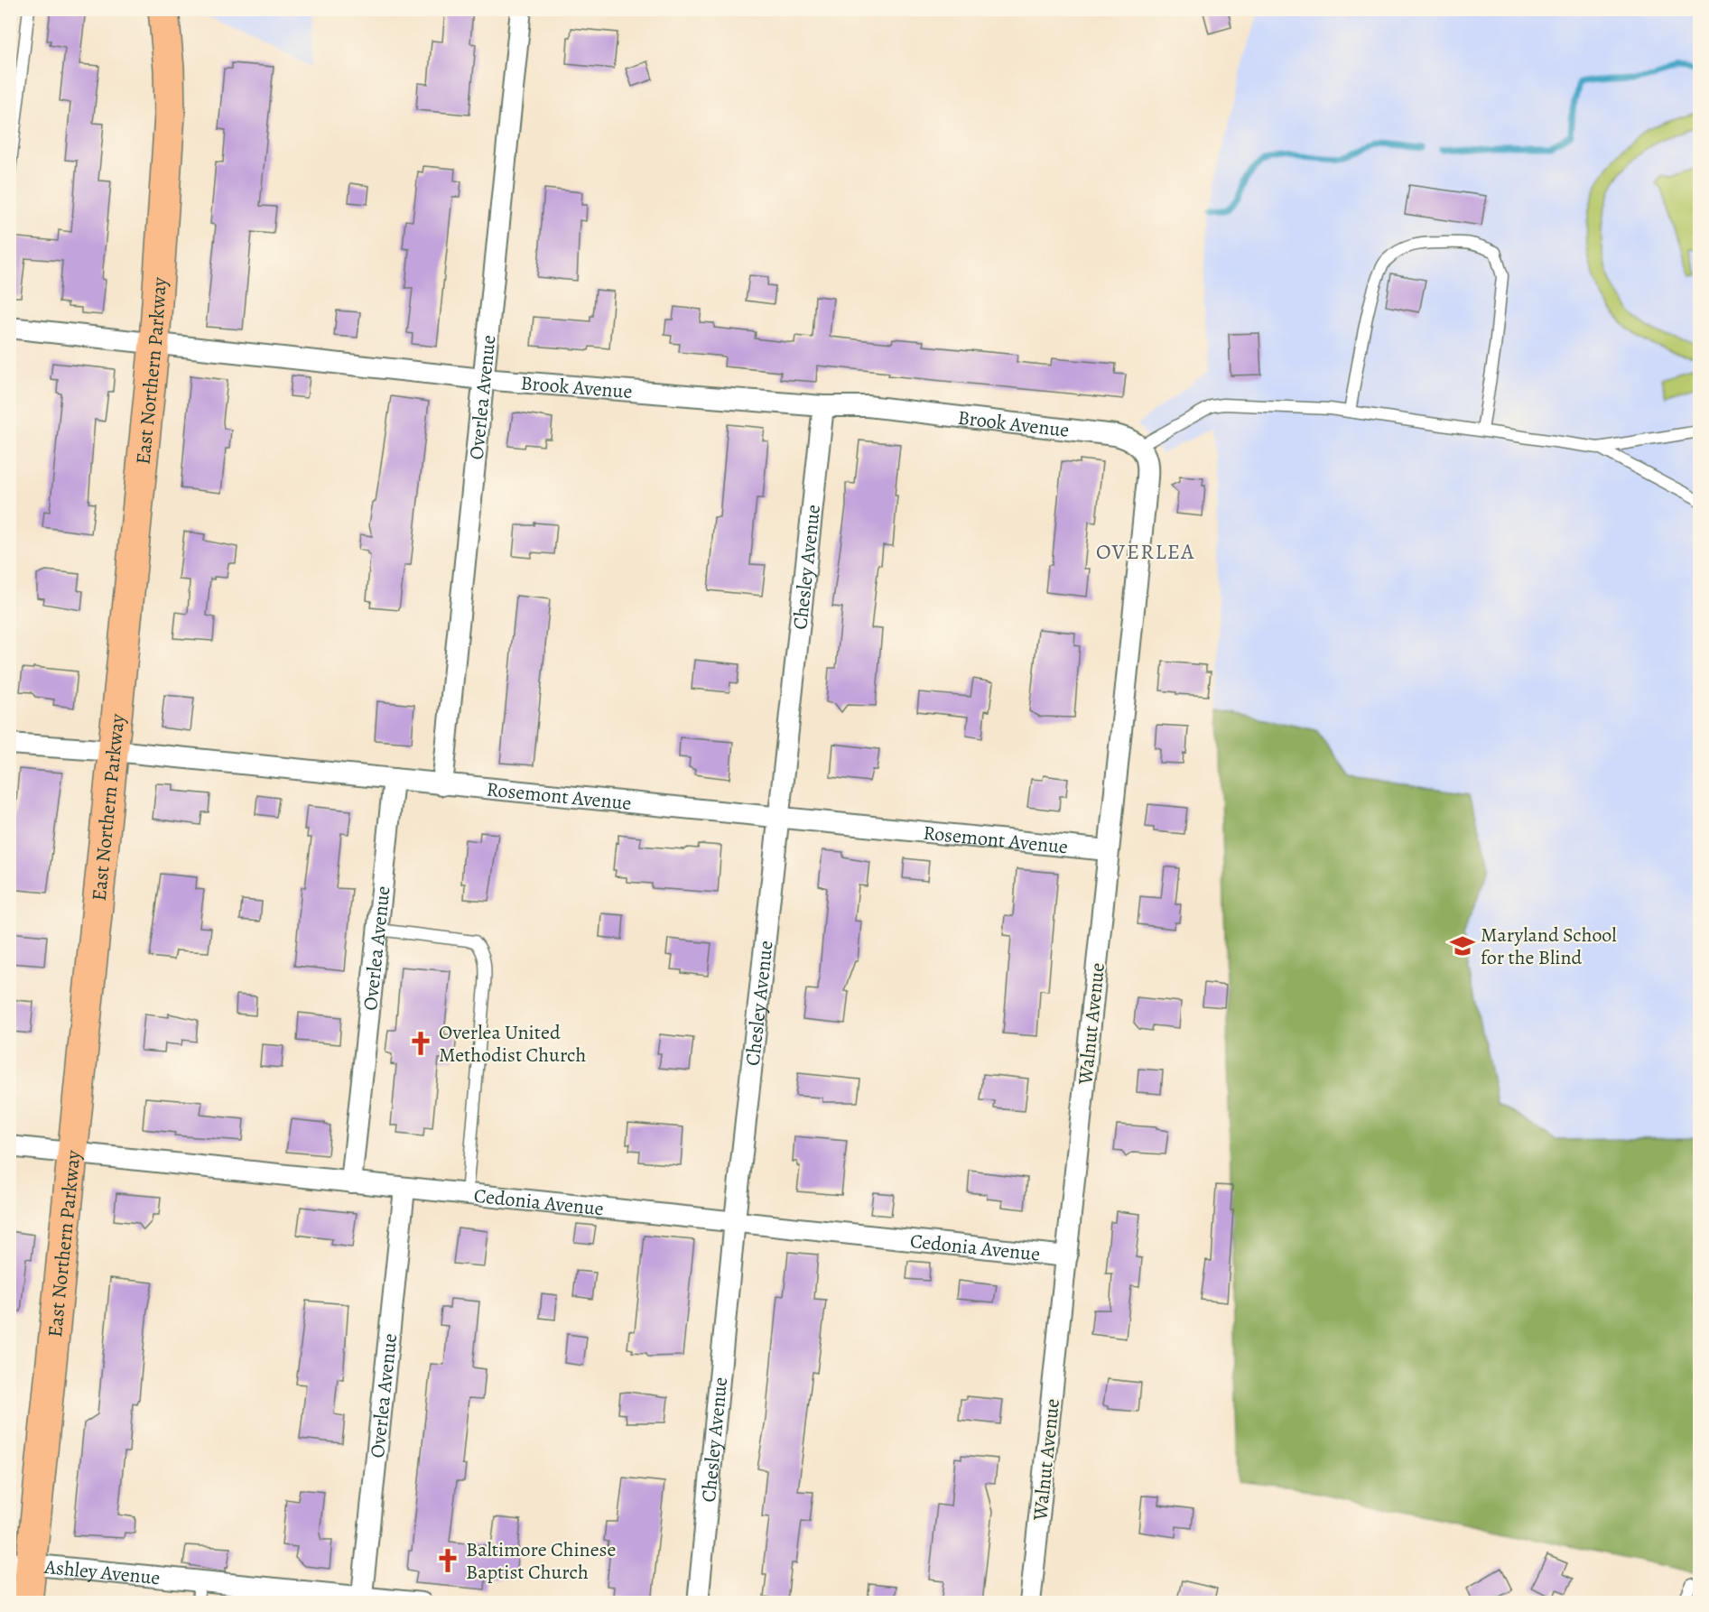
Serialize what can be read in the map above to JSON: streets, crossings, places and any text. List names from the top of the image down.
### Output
{
  "streets": {
    "main road": ["East Northern Parkway"],
    "street": [
      "Brook Avenue",
      "Overlea Avenue",
      "Chesley Avenue",
      "Rosemont Avenue",
      "Walnut Avenue",
      "Cedonia Avenue",
      "Ashley Avenue"
    ]
  },
  "crossings": [
    ["East Northern Parkway", "Brook Avenue"],
    ["East Northern Parkway", "Rosemont Avenue"],
    ["East Northern Parkway", "Cedonia Avenue"],
    ["East Northern Parkway", "Ashley Avenue"],
    ["Brook Avenue", "Overlea Avenue"],
    ["Brook Avenue", "Chesley Avenue"],
    ["Brook Avenue", "Walnut Avenue"],
    ["Overlea Avenue", "Rosemont Avenue"],
    ["Overlea Avenue", "Cedonia Avenue"],
    ["Overlea Avenue", "Ashley Avenue"],
    ["Chesley Avenue", "Rosemont Avenue"],
    ["Chesley Avenue", "Cedonia Avenue"],
    ["Rosemont Avenue", "Walnut Avenue"],
    ["Walnut Avenue", "Cedonia Avenue"]
  ],
  "districts": ["OVERLEA"],
  "places": {
    "school or university": ["Maryland School for the Blind"],
    "church": ["Overlea United Methodist Church", "Baltimore Chinese Baptist Church"]
  }
}
